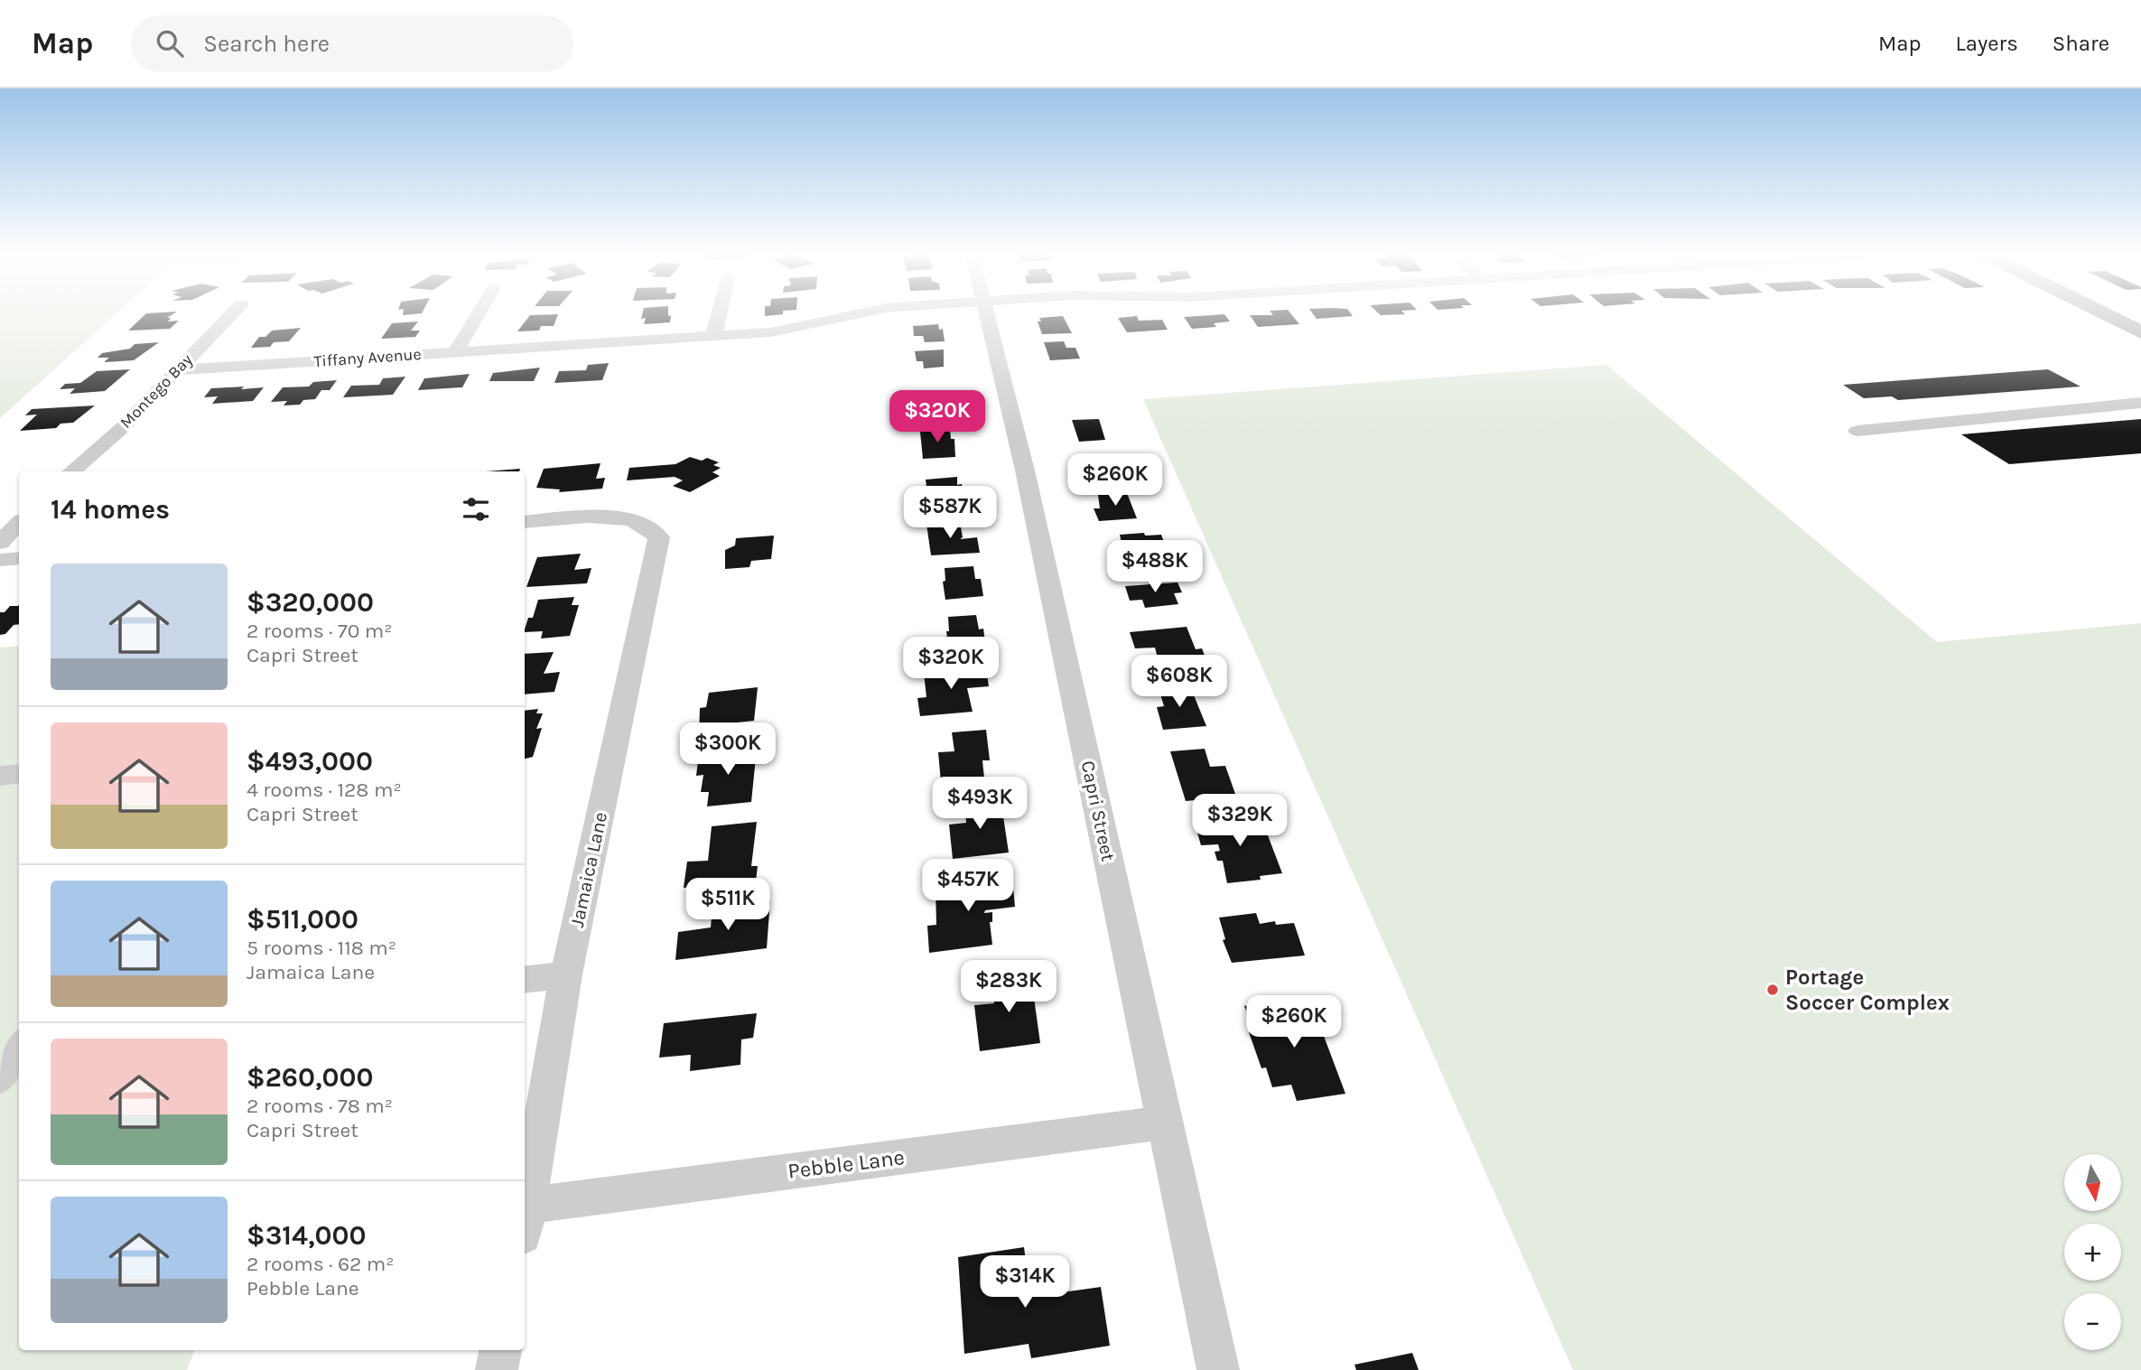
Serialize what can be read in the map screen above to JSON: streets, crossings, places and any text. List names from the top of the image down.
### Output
{
  "streets": {
    "street": [
      "Tiffany Avenue",
      "Montego Bay",
      "Capri Street",
      "Jamaica Lane",
      "Pebble Lane"
    ]
  },
  "crossings": [
    ["Tiffany Avenue", "Montego Bay"],
    ["Capri Street", "Pebble Lane"]
  ],
  "places": ["Portage Soccer Complex"],
  "north": "bottom",
  "page": {
    "header": "Map",
    "search": "Search here",
    "nav": ["Map", "Layers", "Share"],
    "price": [
      "$320K",
      "$260K",
      "$587K",
      "$488K",
      "$320K",
      "$608K",
      "$300K",
      "$493K",
      "$329K",
      "$457K",
      "$511K",
      "$283K",
      "$260K",
      "$314K"
    ],
    "heading": "14 homes",
    "list": [
      {
        "name": "$320,000",
        "note": "2 rooms · 70 m² · Capri Street"
      },
      {
        "name": "$493,000",
        "note": "4 rooms · 128 m² · Capri Street"
      },
      {
        "name": "$511,000",
        "note": "5 rooms · 118 m² · Jamaica Lane"
      },
      {
        "name": "$260,000",
        "note": "2 rooms · 78 m² · Capri Street"
      },
      {
        "name": "$314,000",
        "note": "2 rooms · 62 m² · Pebble Lane"
      }
    ],
    "map_buttons": ["+", "−"]
  }
}
